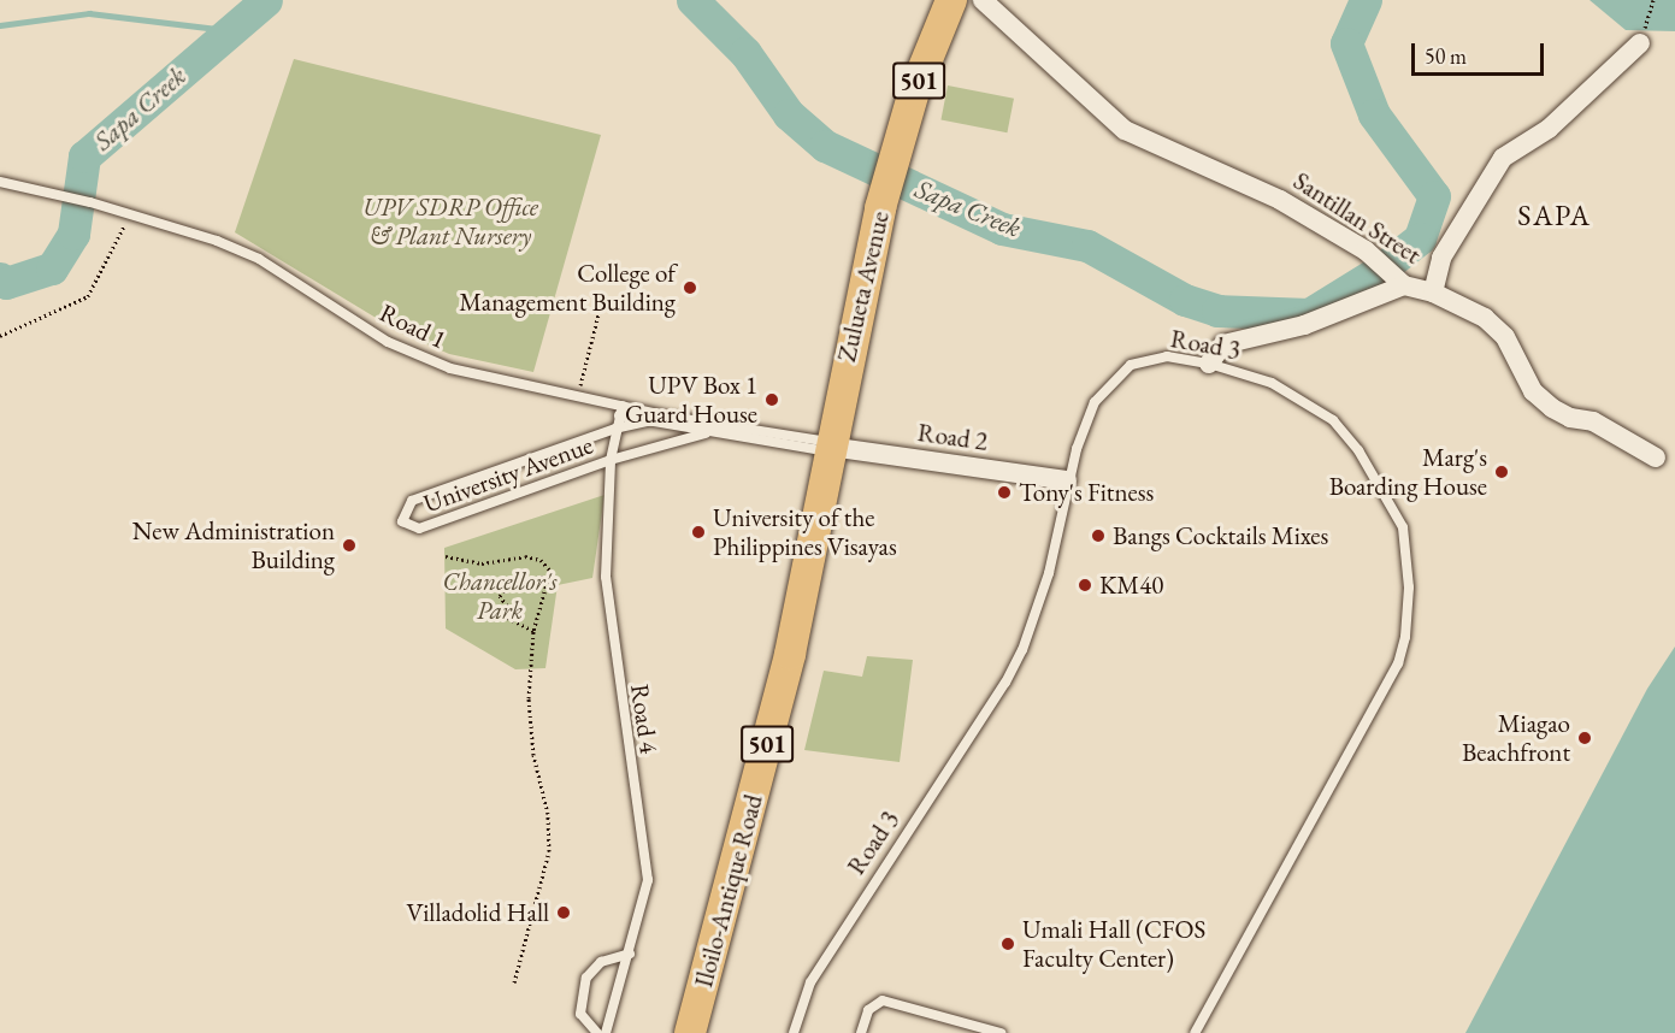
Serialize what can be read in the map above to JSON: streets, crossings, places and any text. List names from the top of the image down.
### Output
{
  "streets": {
    "main road": ["501", "Zulueta Avenue", "Iloilo-Antique Road"],
    "street": ["Santillan Street", "Road 2"],
    "lane": [
      "Road 1",
      "Road 3",
      "University Avenue",
      "Road 4"
    ]
  },
  "crossings": [
    ["Zulueta Avenue", "Road 1"],
    ["Zulueta Avenue", "Road 2"],
    ["Zulueta Avenue", "Iloilo-Antique Road"],
    ["Road 1", "Road 2"],
    ["Road 1", "University Avenue"],
    ["Road 1", "Road 4"],
    ["Road 1", "Iloilo-Antique Road"],
    ["Road 3", "Road 2"],
    ["Road 2", "Iloilo-Antique Road"],
    ["University Avenue", "Road 4"]
  ],
  "districts": ["SAPA"],
  "water": ["Sapa Creek"],
  "parks": ["UPV SDRP Office & Plant Nursery", "Chancellor's Park"],
  "places": [
    "College of Management Building",
    "UPV Box 1 Guard House",
    "Marg's Boarding House",
    "Tony's Fitness",
    "University of the Philippines Visayas",
    "Bangs Cocktails Mixes",
    "New Administration Building",
    "KM40",
    "Miagao Beachfront",
    "Villadolid Hall",
    "Umali Hall (CFOS Faculty Center)"
  ],
  "scale_bar": "50 m"
}
